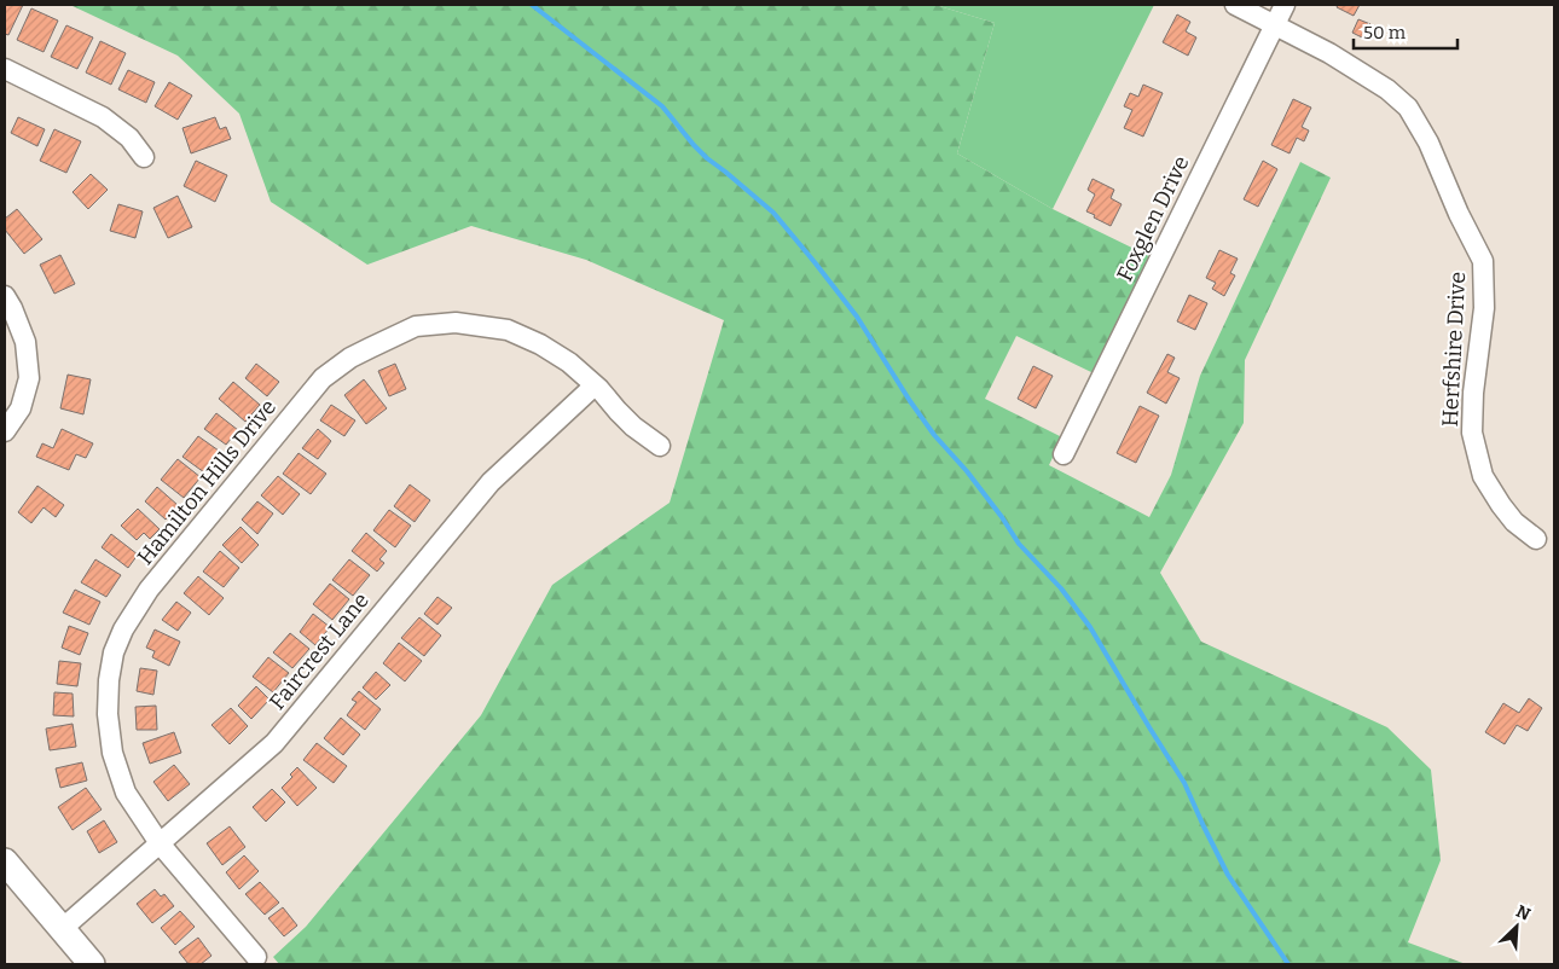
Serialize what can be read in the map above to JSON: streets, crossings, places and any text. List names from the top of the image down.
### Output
{
  "streets": {
    "street": [
      "Foxglen Drive",
      "Herfshire Drive",
      "Hamilton Hills Drive",
      "Faircrest Lane"
    ]
  },
  "crossings": [
    ["Foxglen Drive", "Herfshire Drive"],
    ["Hamilton Hills Drive", "Faircrest Lane"]
  ],
  "scale_bar": "50 m",
  "north": "top right"
}
